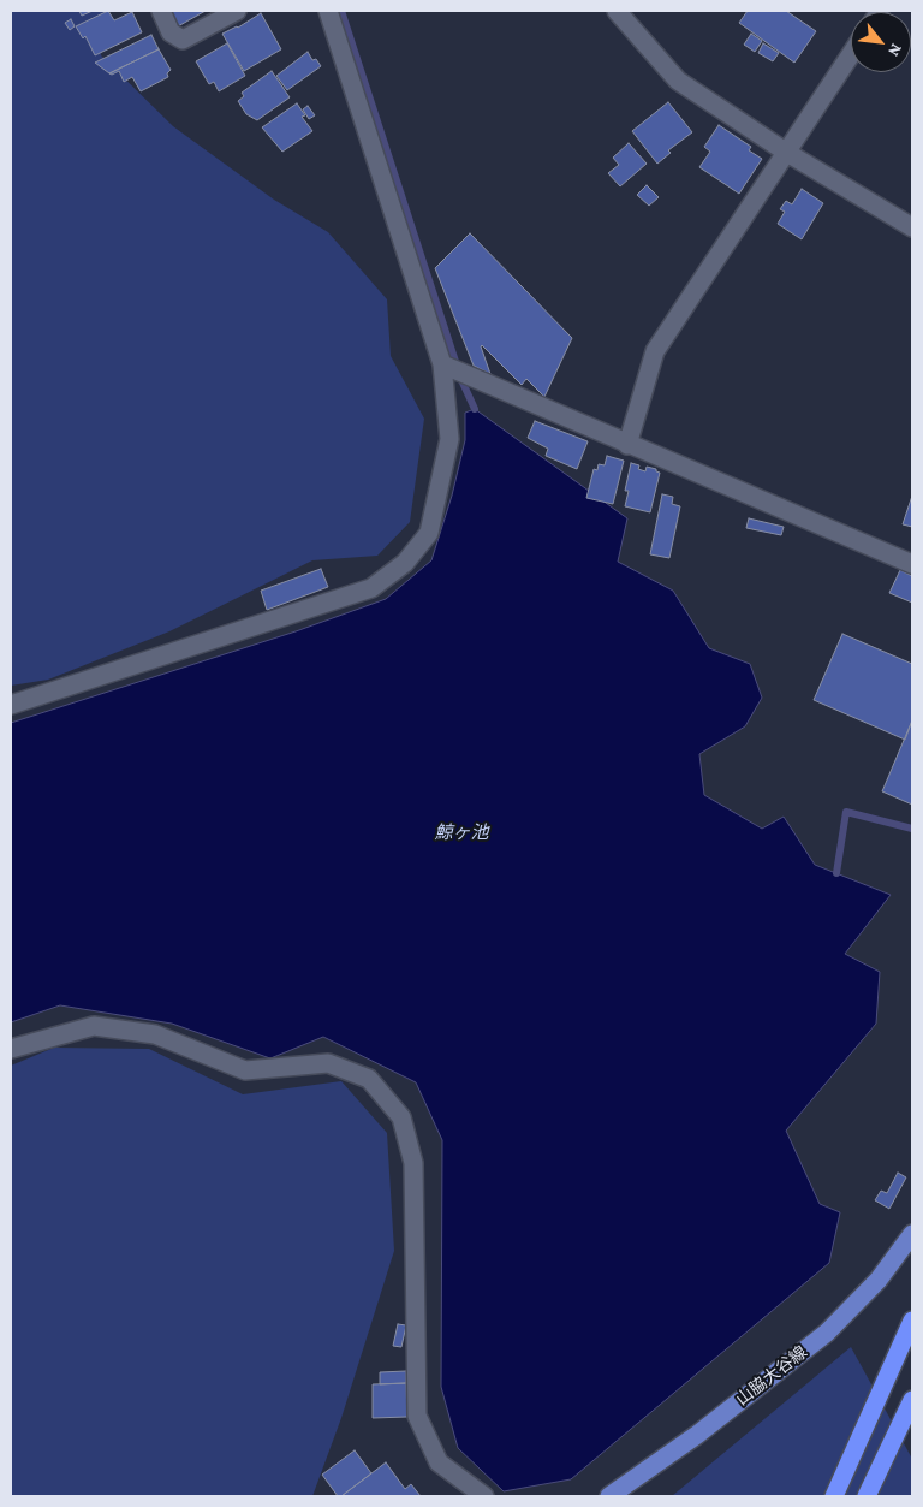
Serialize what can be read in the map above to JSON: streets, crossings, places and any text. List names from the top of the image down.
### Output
{
  "streets": {
    "main road": ["山脇大谷線"]
  },
  "water": ["鯨ヶ池"],
  "north": "bottom right"
}
